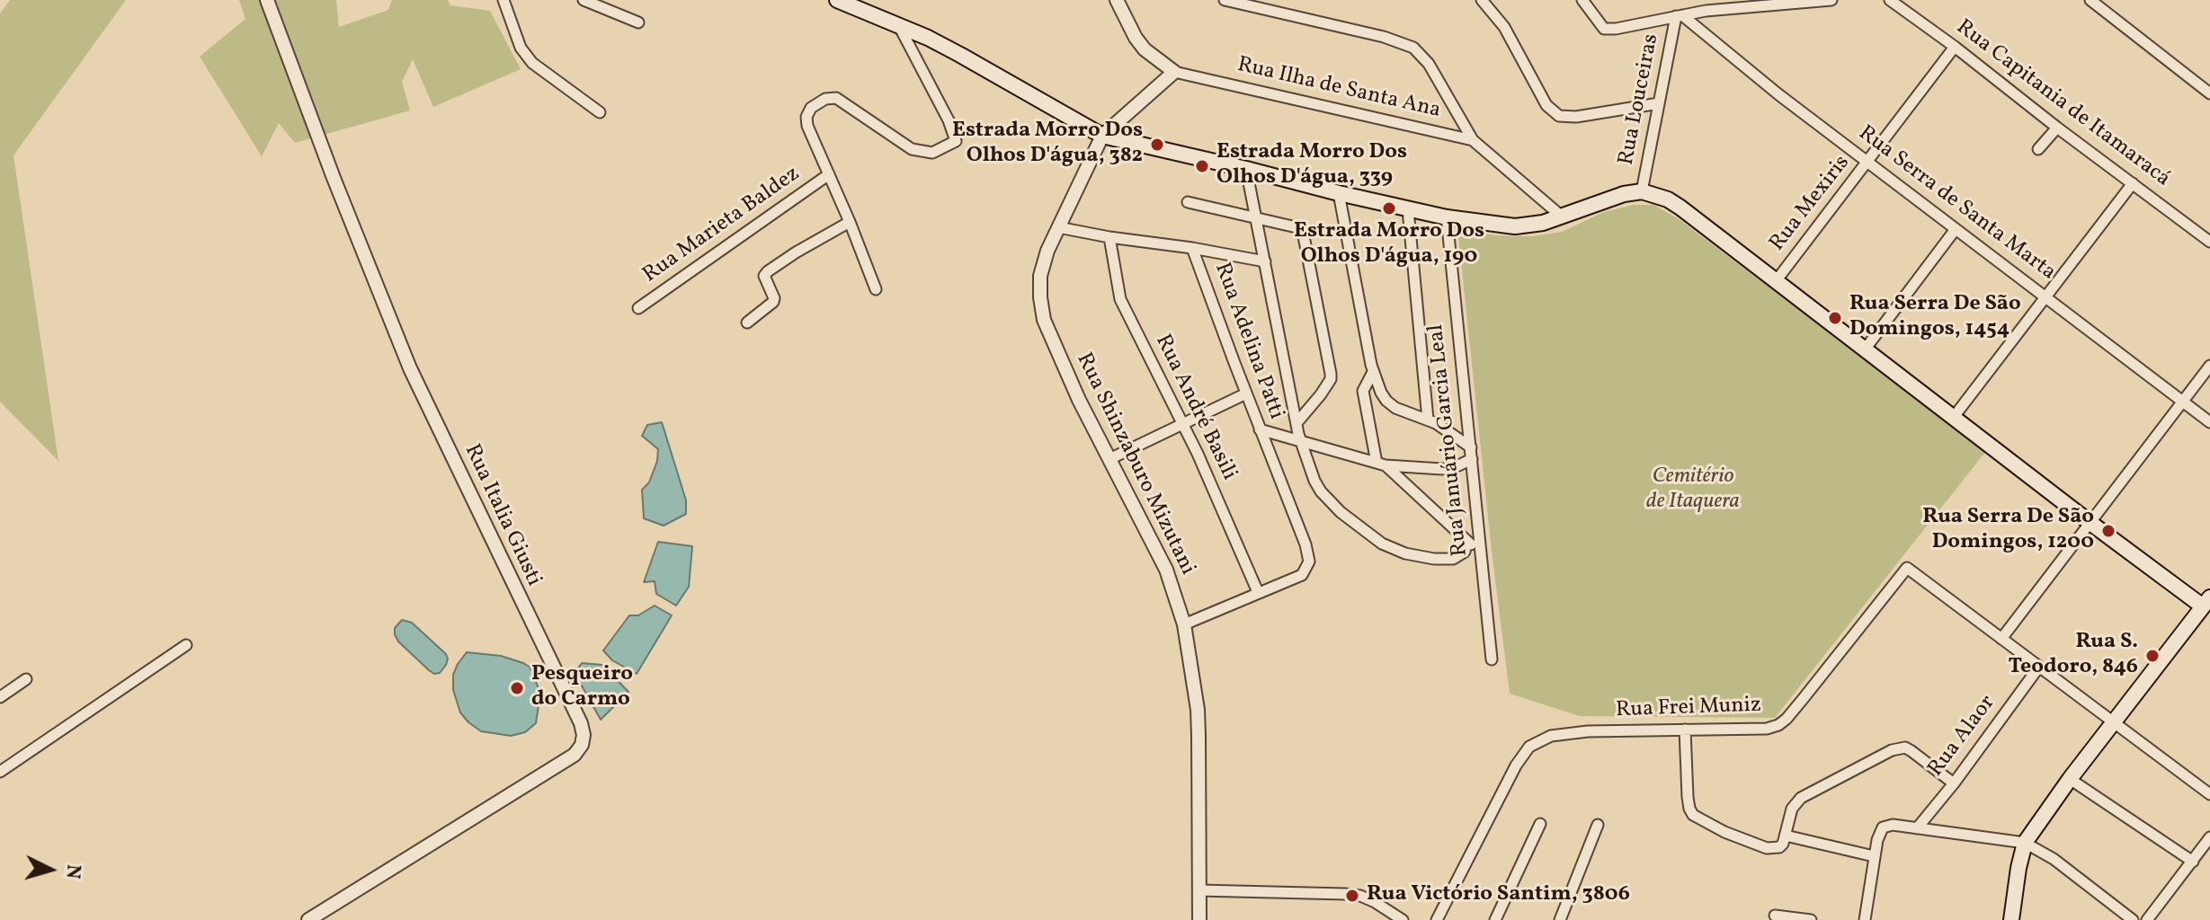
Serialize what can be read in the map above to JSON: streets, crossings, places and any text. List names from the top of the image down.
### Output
{
  "streets": {
    "street": [
      "Rua Ilha de Santa Ana",
      "Rua Louceiras",
      "Rua Capitania de Itamaracá",
      "Rua Mexiris",
      "Rua Serra de Santa Marta",
      "Rua Marieta Baldez",
      "Rua Adelina Patti",
      "Rua André Basili",
      "Rua Januário Garcia Leal",
      "Rua Shinzaburo Mizutani",
      "Rua Italia Giusti",
      "Rua Frei Muniz",
      "Rua Alaor"
    ]
  },
  "crossings": [
    ["Rua Ilha de Santa Ana", "Rua Shinzaburo Mizutani"],
    ["Rua Louceiras", "Rua Serra de Santa Marta"],
    ["Rua Capitania de Itamaracá", "Rua Mexiris"],
    ["Rua Mexiris", "Rua Serra de Santa Marta"],
    ["Rua Adelina Patti", "Rua André Basili"],
    ["Rua Adelina Patti", "Rua Shinzaburo Mizutani"]
  ],
  "parks": ["Cemitério de Itaquera"],
  "places": [
    "Estrada Morro Dos Olhos D'água, 382",
    "Estrada Morro Dos Olhos D'água, 339",
    "Estrada Morro Dos Olhos D'água, 190",
    "Rua Serra De São Domingos, 1454",
    "Rua Serra De São Domingos, 1200",
    "Rua S. Teodoro, 846",
    "Pesqueiro do Carmo",
    "Rua Victório Santim, 3806"
  ],
  "north": "right"
}
